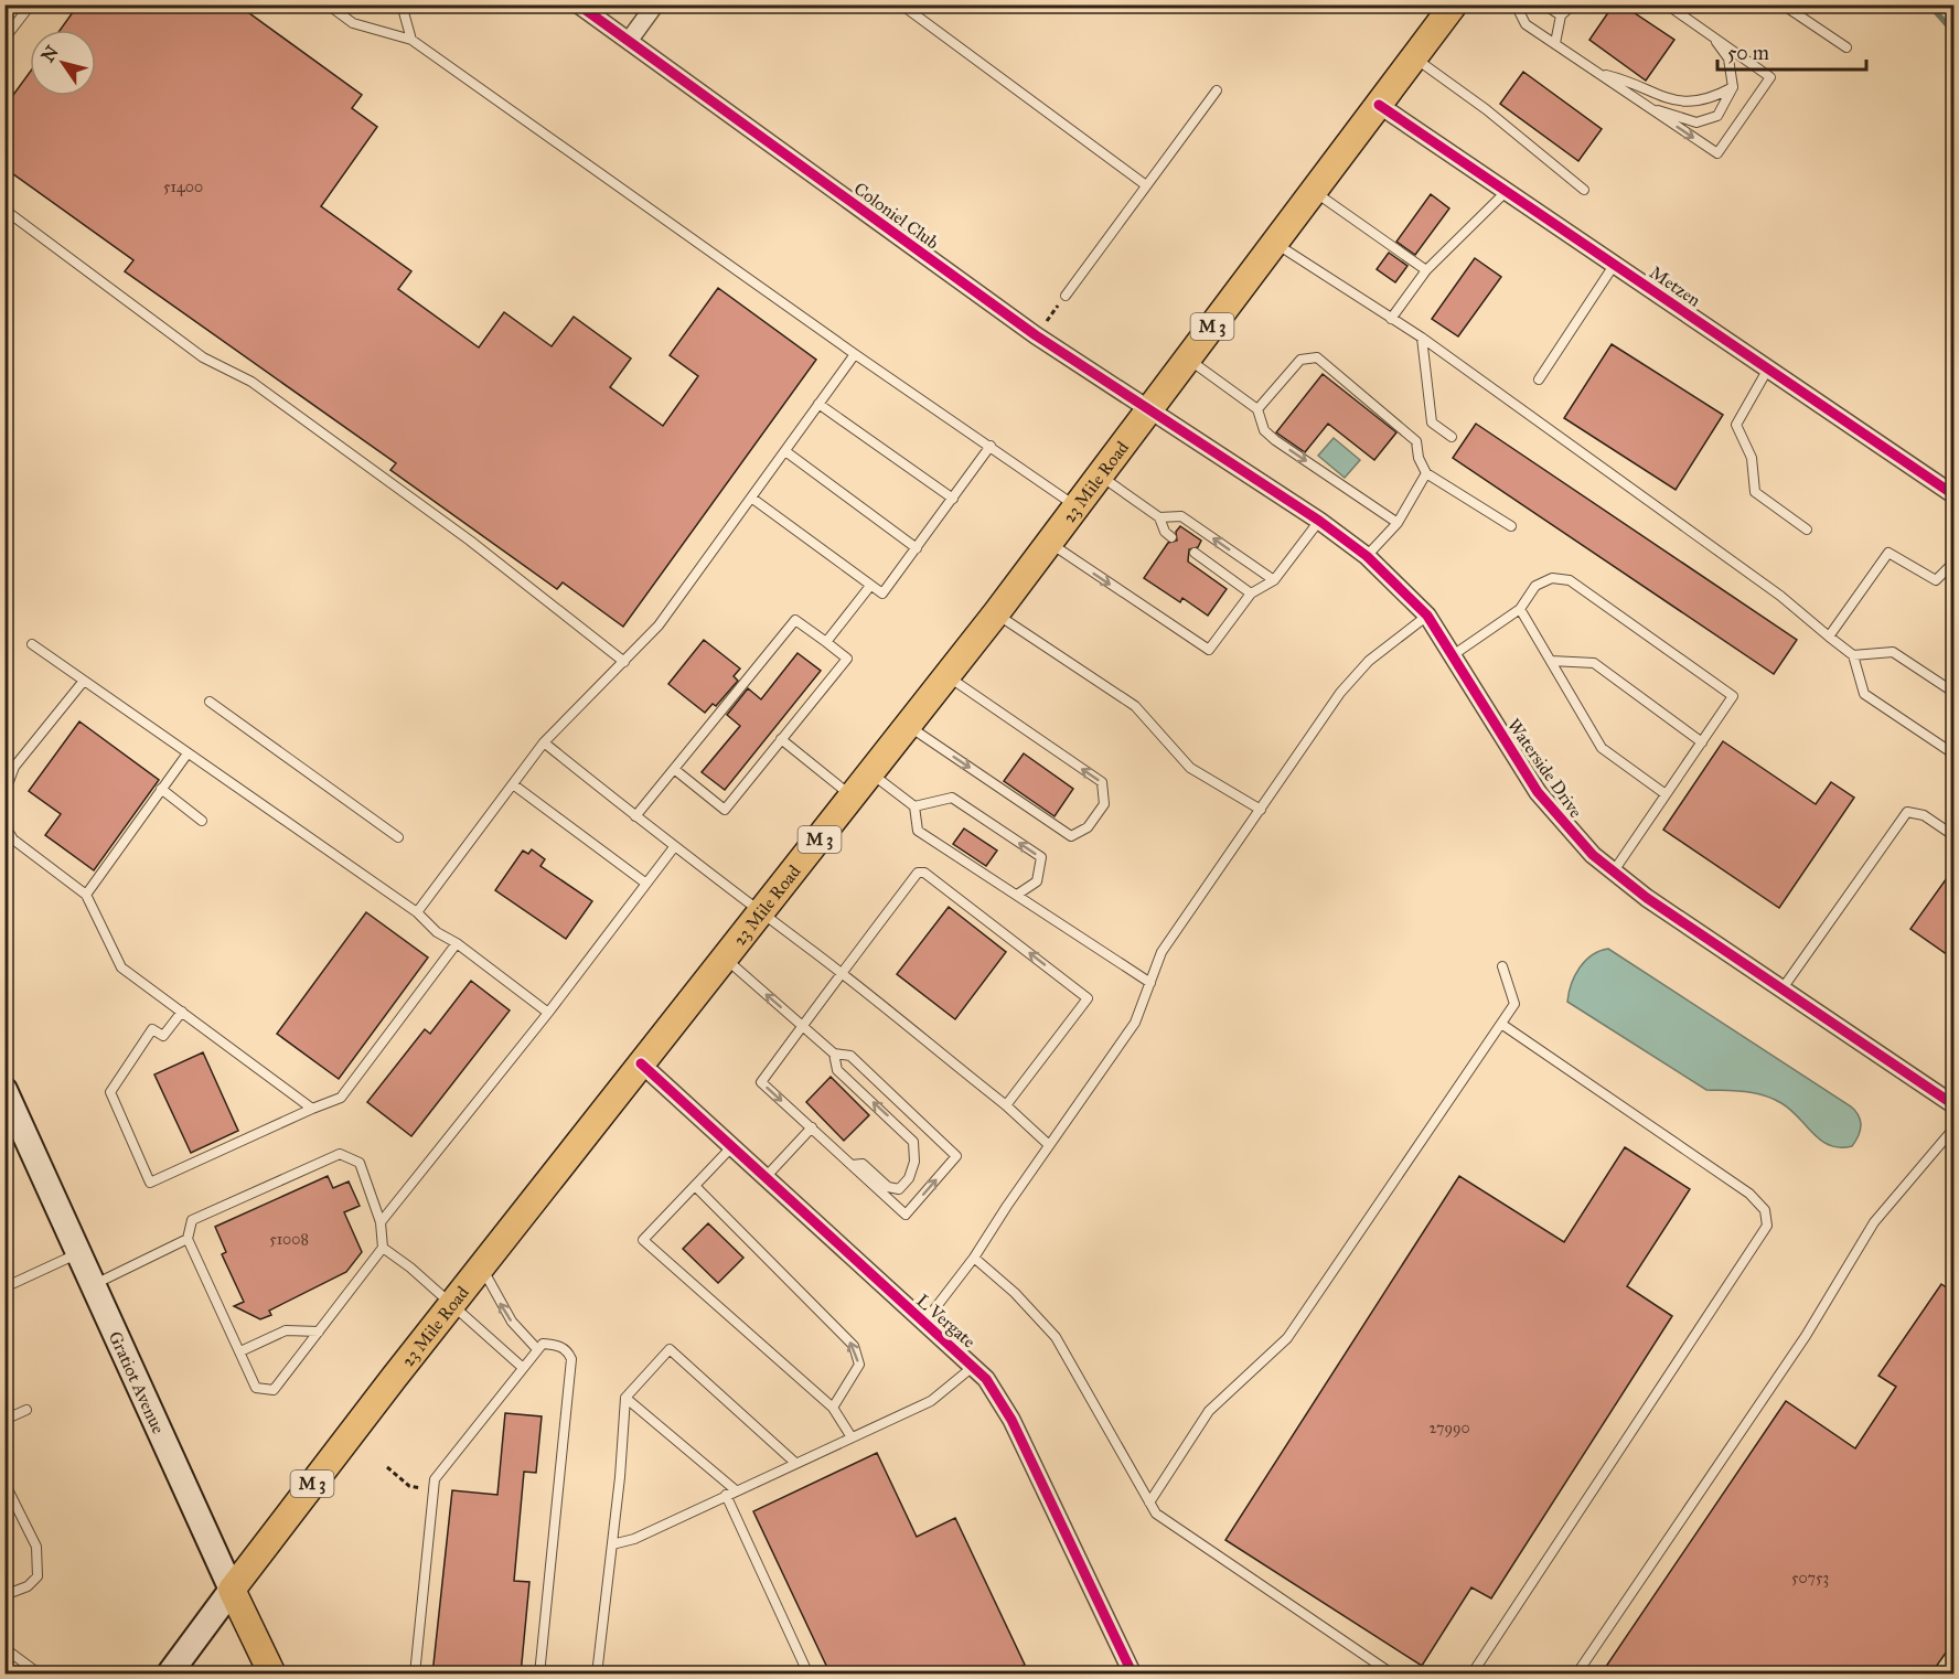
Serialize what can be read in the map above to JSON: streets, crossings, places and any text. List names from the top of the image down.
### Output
{
  "streets": {
    "main road": ["M 3", "23 Mile Road", "Gratiot Avenue"],
    "street": [
      "Coloniel Club",
      "Metzen",
      "Waterside Drive",
      "L Vergate"
    ]
  },
  "crossings": [
    ["Coloniel Club", "23 Mile Road"],
    ["Coloniel Club", "Waterside Drive"],
    ["Metzen", "23 Mile Road"],
    ["23 Mile Road", "Waterside Drive"],
    ["23 Mile Road", "L Vergate"],
    ["23 Mile Road", "Gratiot Avenue"]
  ],
  "house_numbers": [
    "51400",
    "51008",
    "27990",
    "50753"
  ],
  "scale_bar": "50 m",
  "north": "top left"
}
